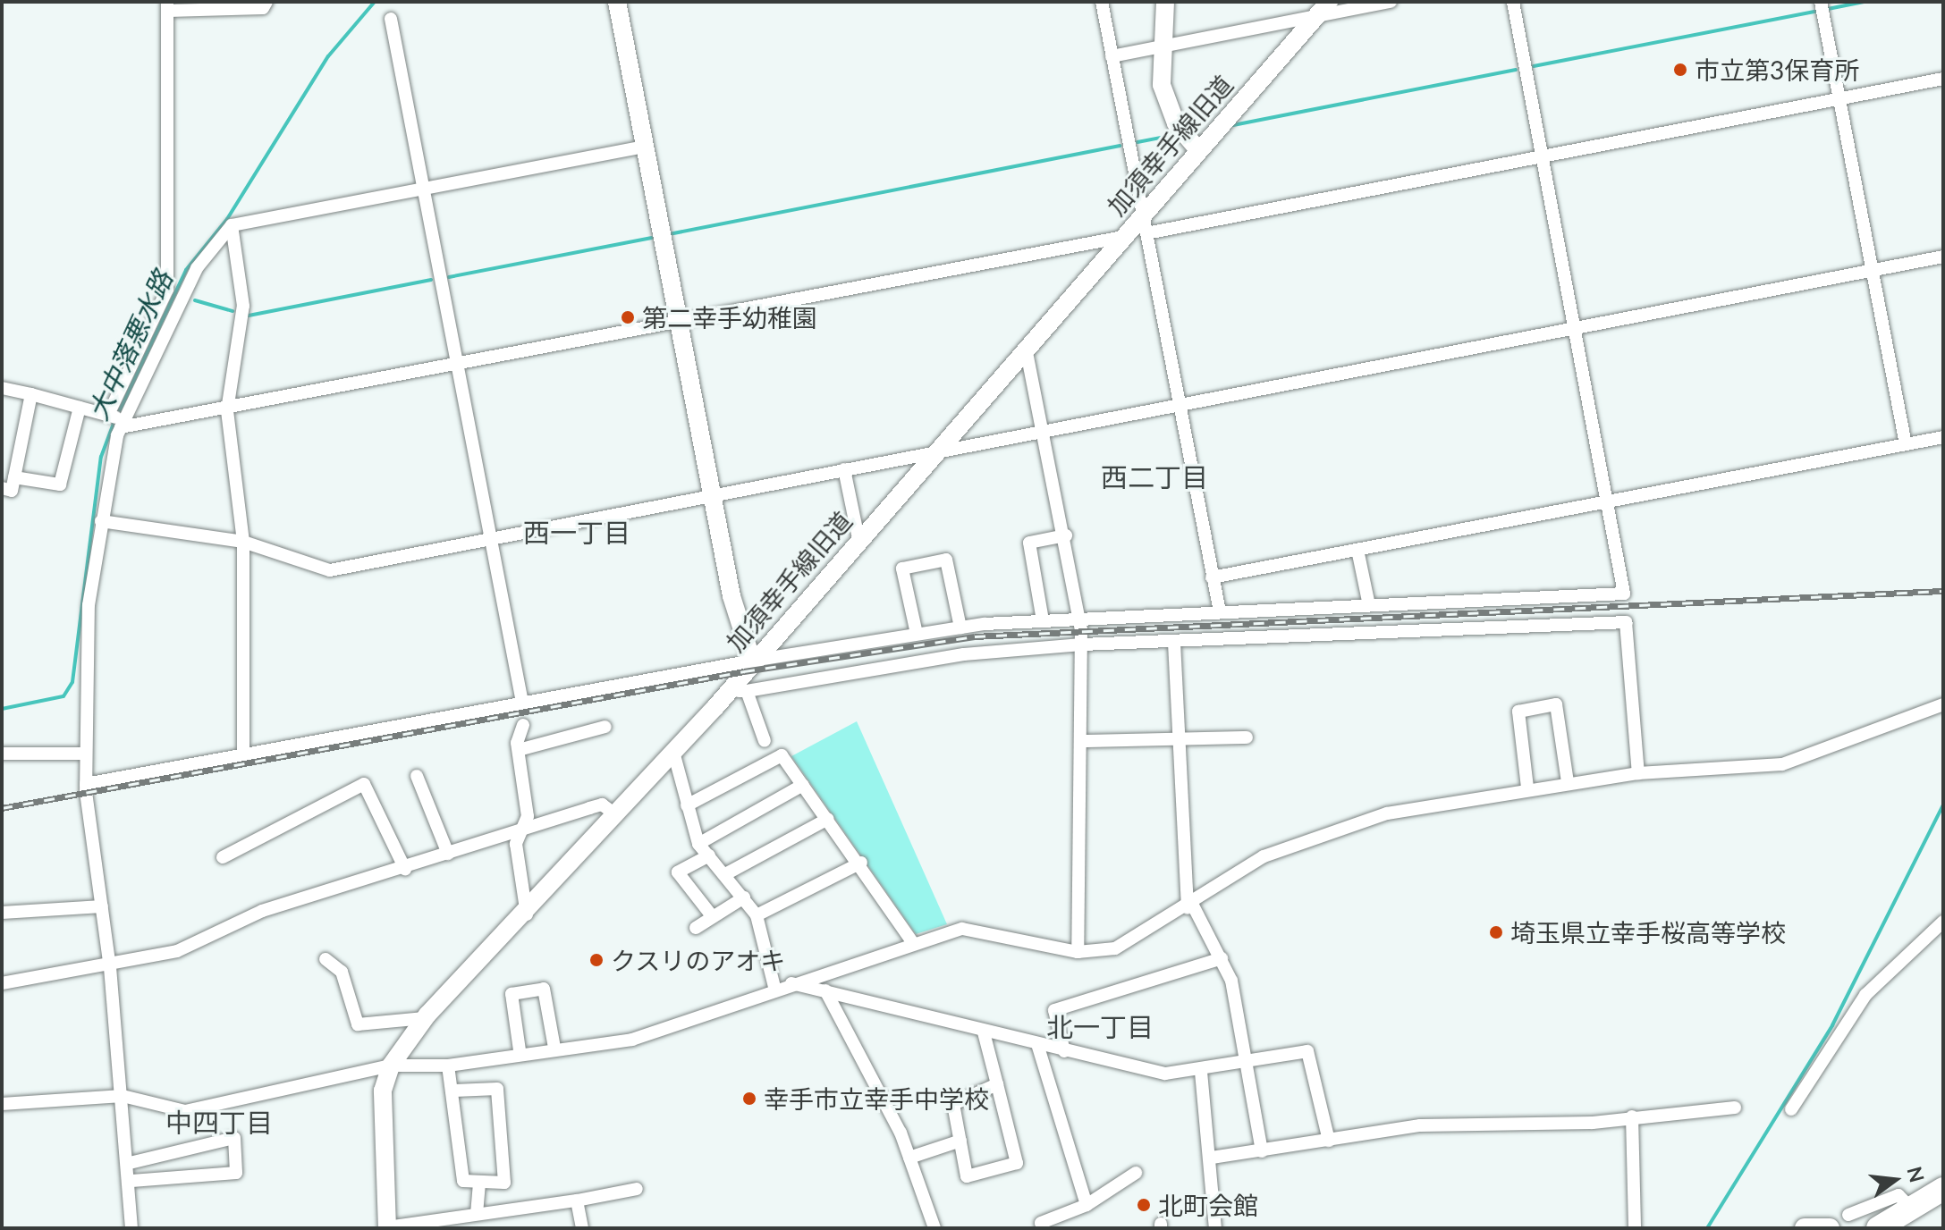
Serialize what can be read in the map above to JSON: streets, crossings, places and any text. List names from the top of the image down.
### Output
{
  "streets": {
    "street": ["加須幸手線旧道"]
  },
  "districts": [
    "西二丁目",
    "西一丁目",
    "北一丁目",
    "中四丁目"
  ],
  "water": ["大中落悪水路"],
  "places": [
    "市立第3保育所",
    "第二幸手幼稚園",
    "埼玉県立幸手桜高等学校",
    "クスリのアオキ",
    "幸手市立幸手中学校",
    "北町会館"
  ],
  "north": "right"
}
